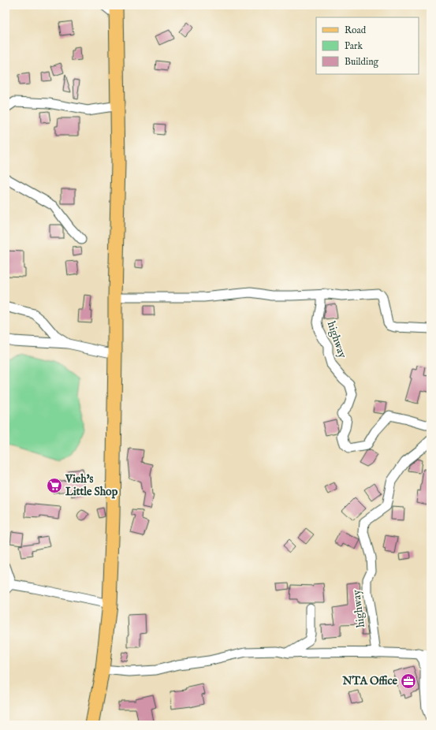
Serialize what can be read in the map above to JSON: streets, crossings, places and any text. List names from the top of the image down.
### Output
{
  "streets": {
    "street": ["highway"]
  },
  "places": {
    "supermarket": ["Vieh's Little Shop"],
    "office": ["NTA Office"]
  },
  "legend": ["Road", "Park", "Building"]
}
